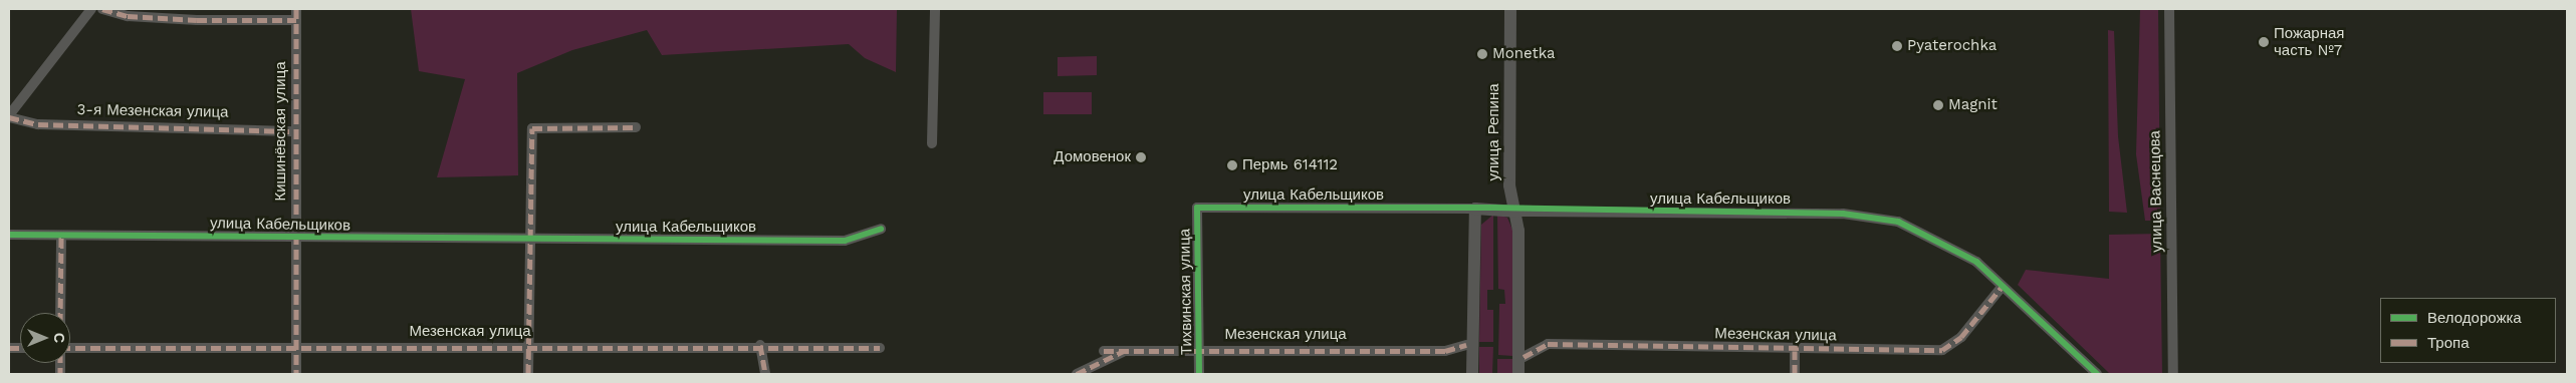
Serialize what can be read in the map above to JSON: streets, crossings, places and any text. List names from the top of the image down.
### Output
{
  "streets": {
    "street": [
      "3-я Мезенская улица",
      "Кишинёвская улица",
      "улица Репина",
      "улица Васнецова",
      "улица Кабельщиков",
      "Тихвинская улица",
      "Мезенская улица"
    ]
  },
  "crossings": [
    ["3-я Мезенская улица", "Кишинёвская улица"],
    ["Кишинёвская улица", "улица Кабельщиков"],
    ["Кишинёвская улица", "Мезенская улица"],
    ["улица Репина", "улица Кабельщиков"],
    ["улица Кабельщиков", "Тихвинская улица"],
    ["улица Кабельщиков", "Мезенская улица"],
    ["Тихвинская улица", "Мезенская улица"]
  ],
  "places": [
    "Пожарная часть №7",
    "Pyaterochka",
    "Monetka",
    "Magnit",
    "Домовенок",
    "Пермь 614112"
  ],
  "legend": ["Велодорожка", "Тропа"],
  "north": "right"
}
